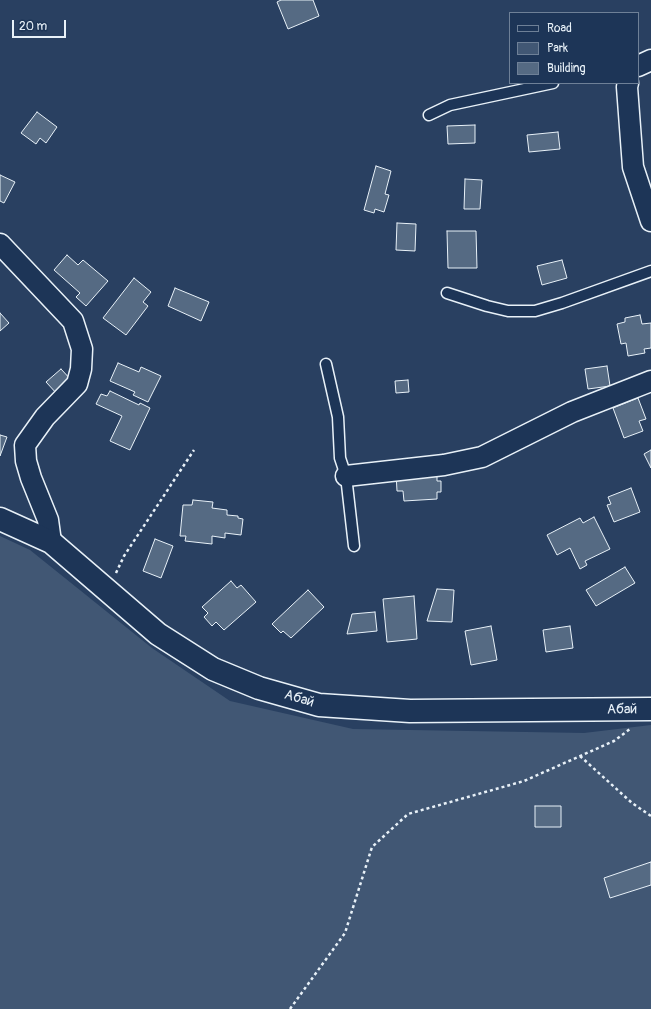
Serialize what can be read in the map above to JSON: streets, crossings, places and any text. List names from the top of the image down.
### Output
{
  "streets": {
    "street": ["Абай"]
  },
  "legend": ["Road", "Park", "Building"],
  "scale_bar": "20 m"
}
